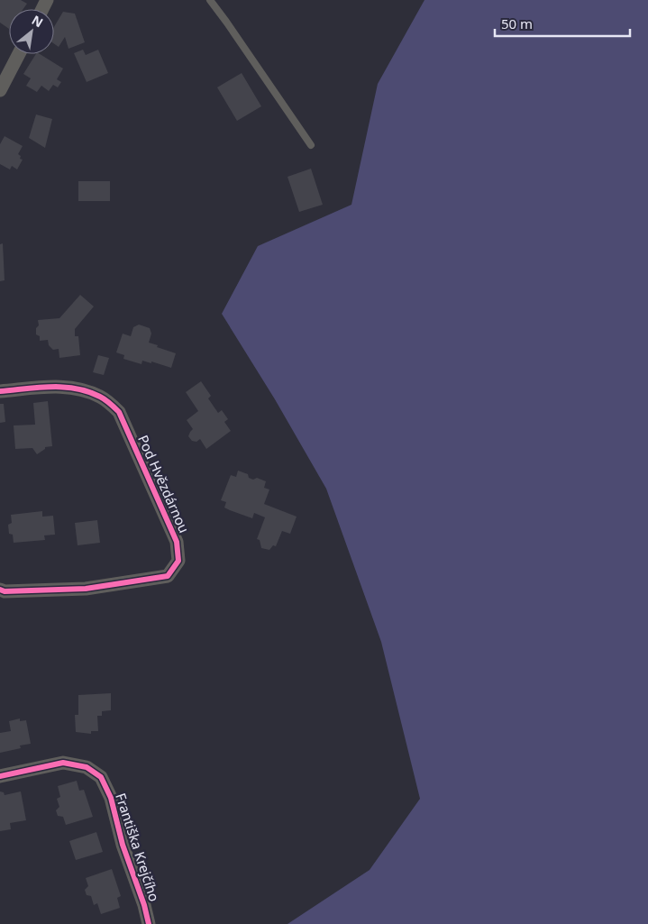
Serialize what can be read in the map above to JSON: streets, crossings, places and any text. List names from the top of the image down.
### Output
{
  "streets": {
    "street": ["Pod Hvězdárnou", "Františka Krejčího"]
  },
  "scale_bar": "50 m",
  "north": "top right"
}
